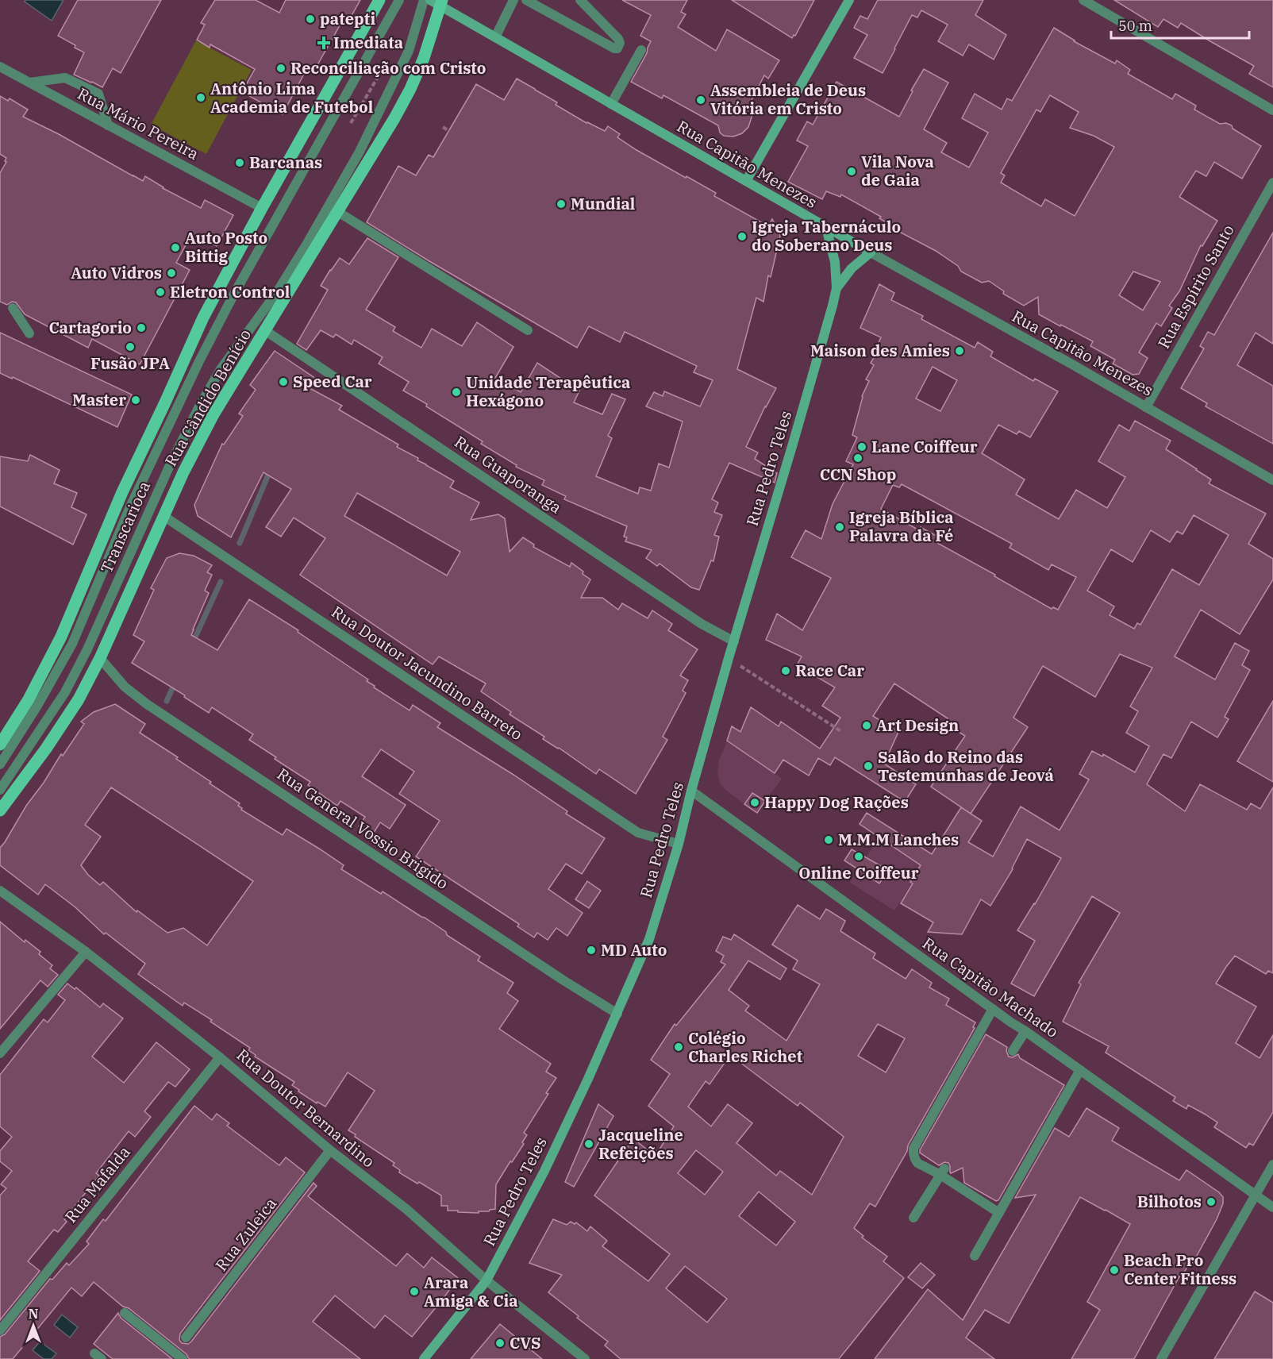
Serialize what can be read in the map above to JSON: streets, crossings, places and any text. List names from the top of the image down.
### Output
{
  "streets": {
    "main road": ["Rua Cândido Benício"],
    "street": [
      "Rua Mário Pereira",
      "Rua Capitão Menezes",
      "Rua Espírito Santo",
      "Rua Pedro Teles",
      "Rua Guaporanga",
      "Transcarioca",
      "Rua Doutor Jacundino Barreto",
      "Rua General Vossio Brigido",
      "Rua Capitão Machado",
      "Rua Doutor Bernardino",
      "Rua Mafalda",
      "Rua Zuleica"
    ]
  },
  "crossings": [
    ["Rua Mário Pereira", "Rua Cândido Benício"],
    ["Rua Capitão Menezes", "Rua Espírito Santo"],
    ["Rua Capitão Menezes", "Rua Cândido Benício"],
    ["Rua Capitão Menezes", "Rua Pedro Teles"],
    ["Rua Cândido Benício", "Rua Guaporanga"],
    ["Rua Cândido Benício", "Rua Doutor Jacundino Barreto"],
    ["Rua Cândido Benício", "Rua General Vossio Brigido"],
    ["Rua Pedro Teles", "Rua Guaporanga"],
    ["Rua Pedro Teles", "Rua Doutor Jacundino Barreto"],
    ["Rua Pedro Teles", "Rua General Vossio Brigido"],
    ["Rua Pedro Teles", "Rua Capitão Machado"],
    ["Rua Pedro Teles", "Rua Doutor Bernardino"],
    ["Rua Doutor Bernardino", "Rua Mafalda"],
    ["Rua Doutor Bernardino", "Rua Zuleica"]
  ],
  "places": {
    "other": [
      "patepti",
      "Reconciliação com Cristo",
      "Antônio Lima Academia de Futebol",
      "Assembleia de Deus Vitória em Cristo",
      "Barcanas",
      "Vila Nova de Gaia",
      "Mundial",
      "Igreja Tabernáculo do Soberano Deus",
      "Auto Posto Bittig",
      "Auto Vidros",
      "Eletron Control",
      "Cartagorio",
      "Fusão JPA",
      "Maison des Amies",
      "Speed Car",
      "Unidade Terapêutica Hexágono",
      "Master",
      "Lane Coiffeur",
      "CCN Shop",
      "Igreja Bíblica Palavra da Fé",
      "Race Car",
      "Art Design",
      "Salão do Reino das Testemunhas de Jeová",
      "Happy Dog Rações",
      "M.M.M Lanches",
      "Online Coiffeur",
      "MD Auto",
      "Colégio Charles Richet",
      "Jacqueline Refeições",
      "Bilhotos",
      "Beach Pro Center Fitness",
      "Arara Amiga & Cia",
      "CVS"
    ],
    "health": ["Imediata"]
  },
  "scale_bar": "50 m",
  "north": "top"
}
